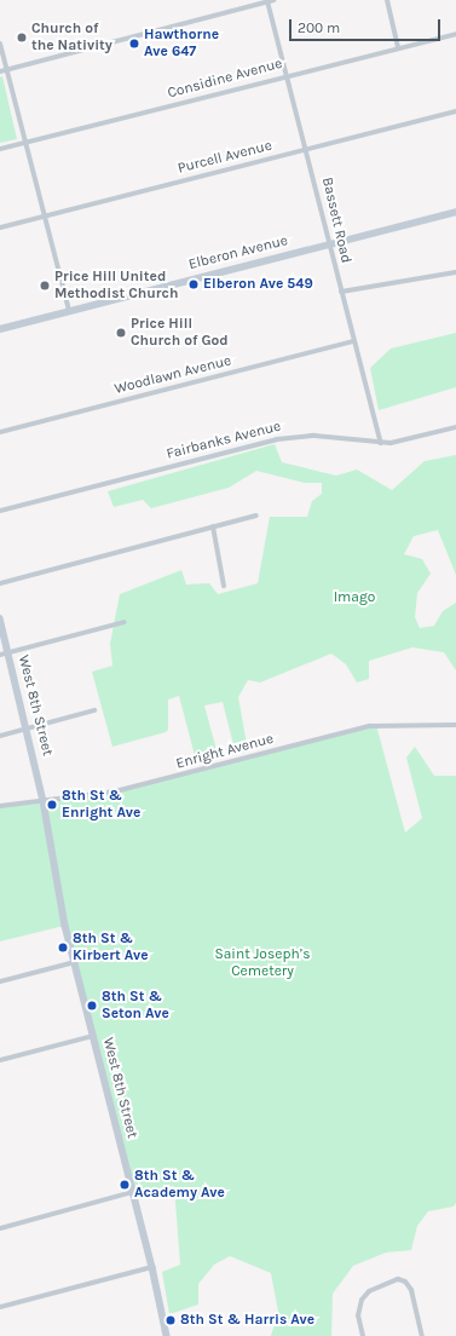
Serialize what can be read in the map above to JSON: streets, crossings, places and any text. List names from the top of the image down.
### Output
{
  "streets": {
    "street": [
      "Considine Avenue",
      "Purcell Avenue",
      "Bassett Road",
      "Elberon Avenue",
      "Woodlawn Avenue",
      "Fairbanks Avenue",
      "West 8th Street",
      "Enright Avenue"
    ]
  },
  "crossings": [
    ["Considine Avenue", "Bassett Road"],
    ["Purcell Avenue", "Bassett Road"],
    ["Bassett Road", "Elberon Avenue"],
    ["Bassett Road", "Woodlawn Avenue"],
    ["Bassett Road", "Fairbanks Avenue"],
    ["West 8th Street", "Enright Avenue"]
  ],
  "parks": ["Imago", "Saint Joseph’s Cemetery"],
  "places": [
    "Church of the Nativity",
    "Hawthorne Ave 647",
    "Elberon Ave 549",
    "Price Hill United Methodist Church",
    "Price Hill Church of God",
    "8th St & Enright Ave",
    "8th St & Kirbert Ave",
    "8th St & Seton Ave",
    "8th St & Academy Ave",
    "8th St & Harris Ave"
  ],
  "scale_bar": "200 m"
}
